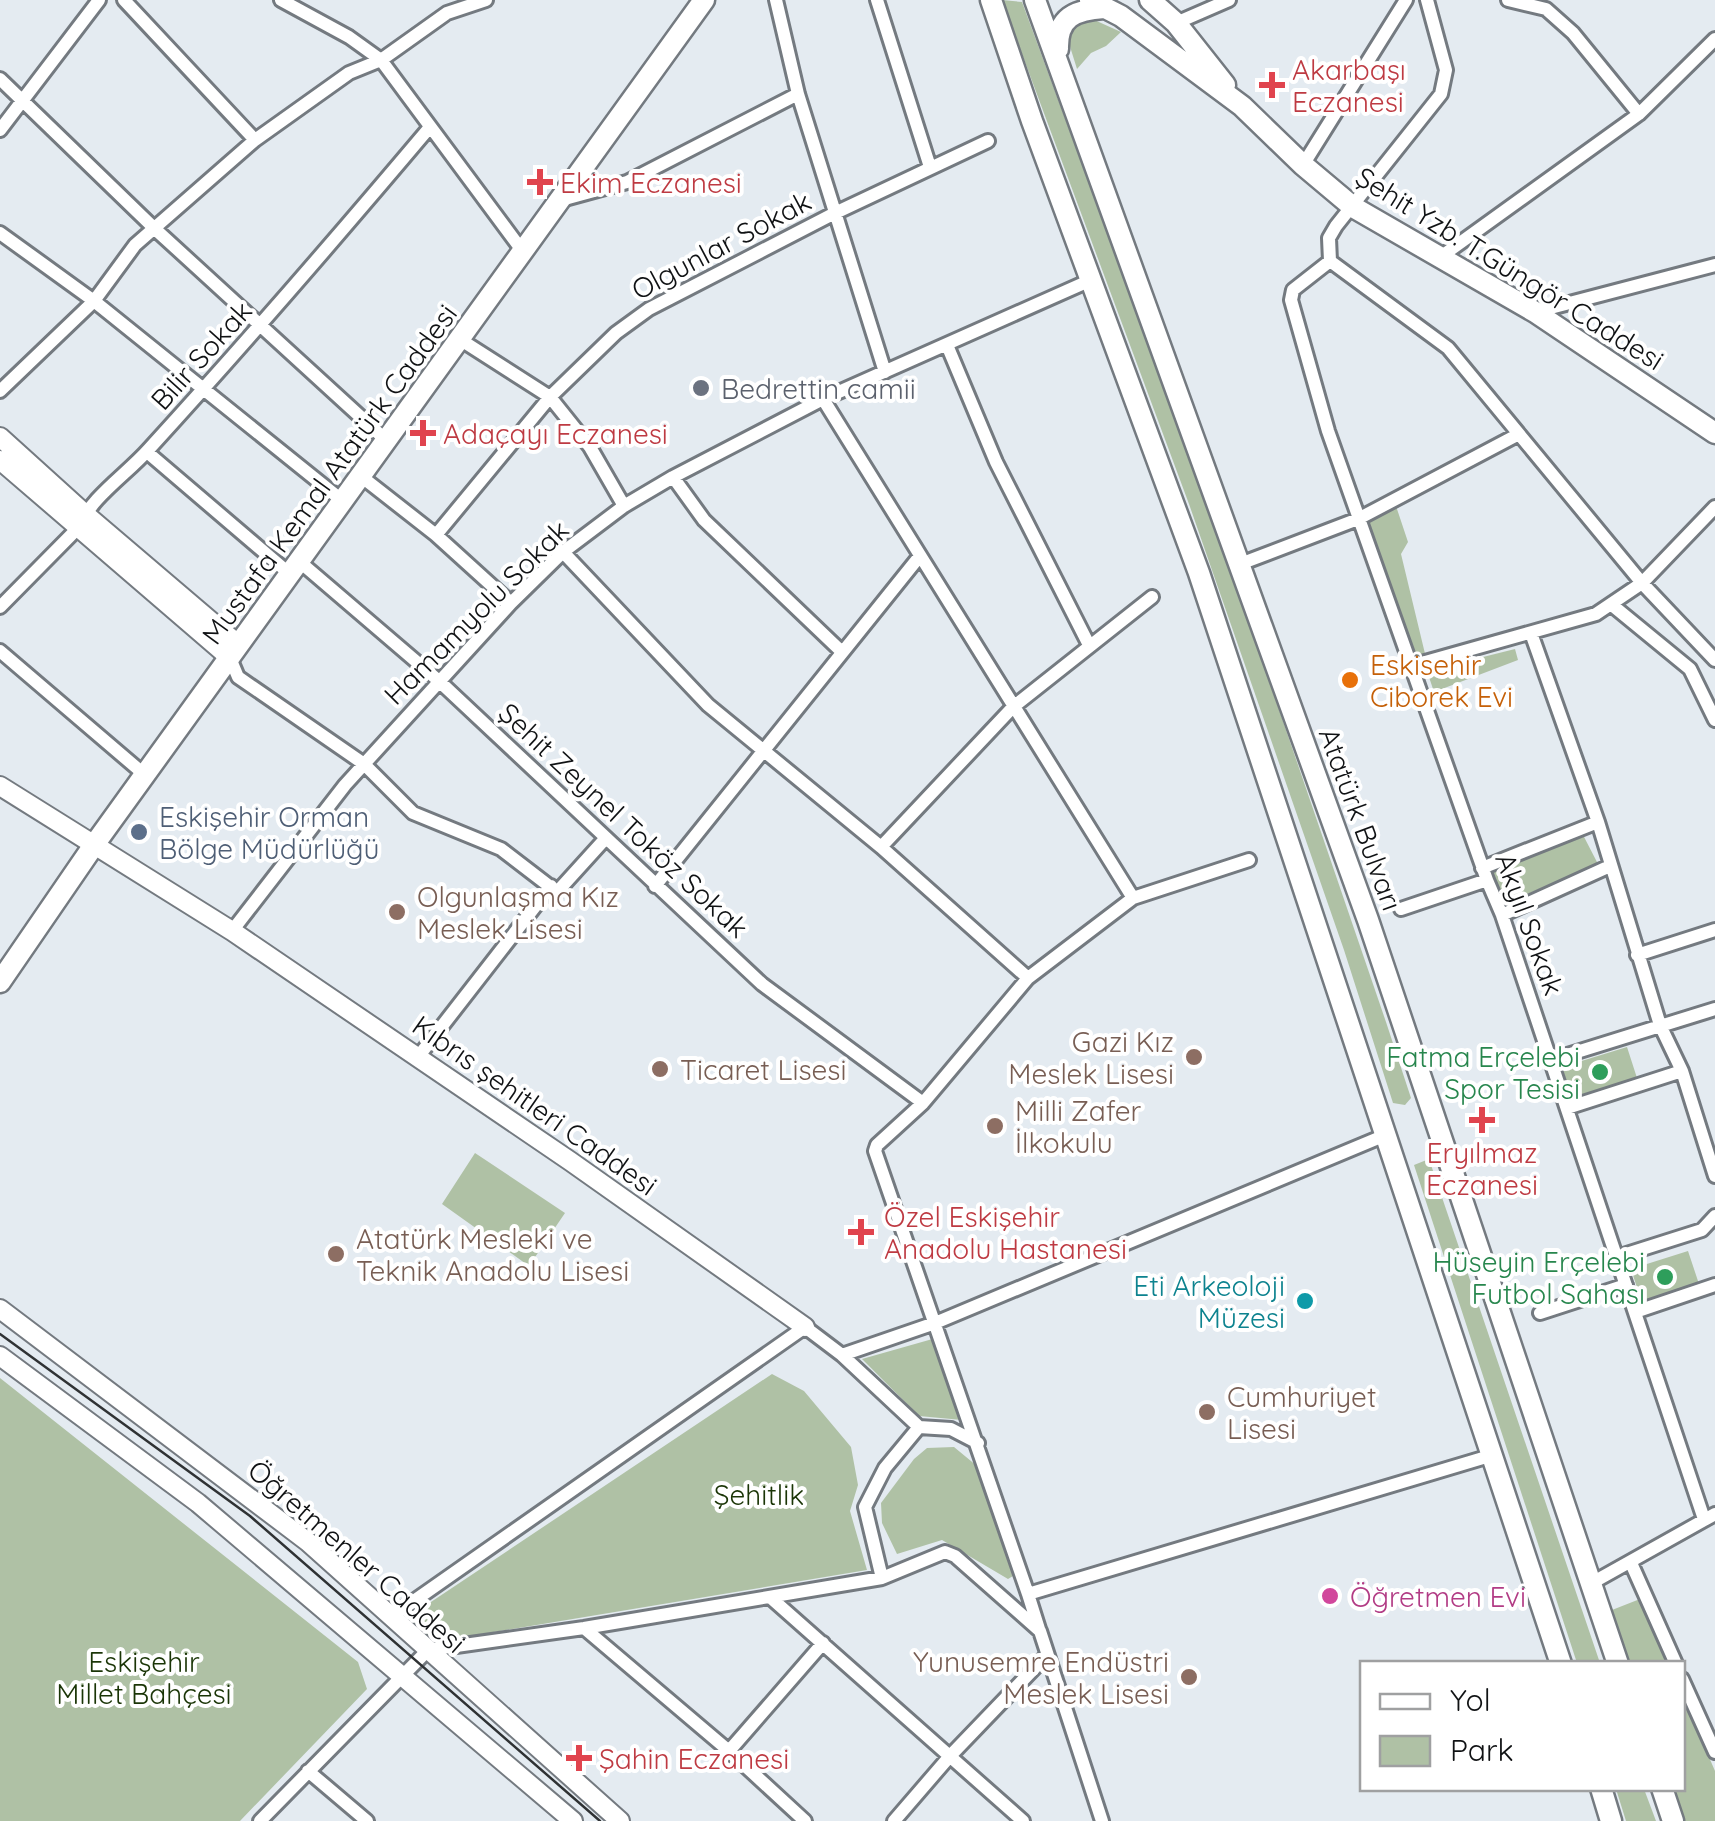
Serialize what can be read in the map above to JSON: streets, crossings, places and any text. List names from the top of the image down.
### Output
{
  "streets": {
    "main road": [
      "Şehit Yzb. T.Güngör Caddesi",
      "Mustafa Kemal Atatürk Caddesi",
      "Atatürk Bulvarı",
      "Kıbrıs şehitleri Caddesi",
      "Öğretmenler Caddesi"
    ],
    "street": [
      "Olgunlar Sokak",
      "Bilir Sokak",
      "Hamamyolu Sokak",
      "Şehit Zeynel Toköz Sokak",
      "Akyıl Sokak"
    ]
  },
  "crossings": [
    ["Bilir Sokak", "Şehit Zeynel Toköz Sokak"],
    ["Mustafa Kemal Atatürk Caddesi", "Şehit Zeynel Toköz Sokak"],
    ["Hamamyolu Sokak", "Şehit Zeynel Toköz Sokak"],
    ["Hamamyolu Sokak", "Kıbrıs şehitleri Caddesi"]
  ],
  "parks": ["Şehitlik", "Eskişehir Millet Bahçesi"],
  "places": {
    "health": [
      "Akarbaşı Eczanesi",
      "Ekim Eczanesi",
      "Adaçayı Eczanesi",
      "Eryılmaz Eczanesi",
      "Özel Eskişehir Anadolu Hastanesi",
      "Şahin Eczanesi"
    ],
    "other": [
      "Bedrettin camii",
      "Eskisehir Ciborek Evi",
      "Eskişehir Orman Bölge Müdürlüğü",
      "Olgunlaşma Kız Meslek Lisesi",
      "Gazi Kız Meslek Lisesi",
      "Ticaret Lisesi",
      "Fatma Erçelebi Spor Tesisi",
      "Milli Zafer İlkokulu",
      "Atatürk Mesleki ve Teknik Anadolu Lisesi",
      "Hüseyin Erçelebi Futbol Sahası",
      "Eti Arkeoloji Müzesi",
      "Cumhuriyet Lisesi",
      "Öğretmen Evi",
      "Yunusemre Endüstri Meslek Lisesi"
    ]
  },
  "legend": ["Yol", "Park"]
}
